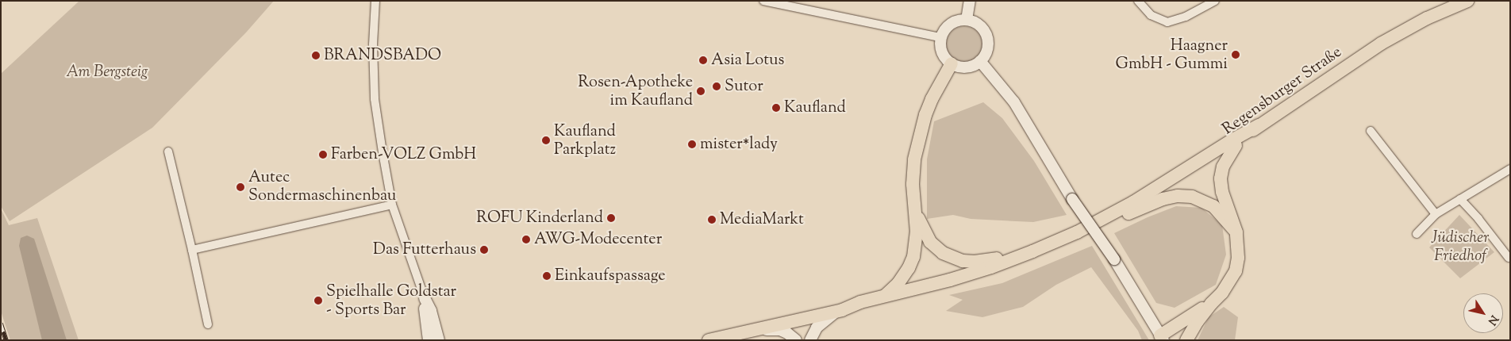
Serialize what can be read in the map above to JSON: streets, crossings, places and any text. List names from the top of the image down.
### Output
{
  "streets": {
    "main road": ["Regensburger Straße"]
  },
  "parks": ["Am Bergsteig", "Jüdischer Friedhof"],
  "places": [
    "Haagner GmbH - Gummi",
    "BRANDSBADO",
    "Asia Lotus",
    "Sutor",
    "Rosen-Apotheke im Kaufland",
    "Kaufland",
    "Kaufland Parkplatz",
    "mister*lady",
    "Farben-VOLZ GmbH",
    "Autec Sondermaschinenbau",
    "ROFU Kinderland",
    "MediaMarkt",
    "AWG-Modecenter",
    "Das Futterhaus",
    "Einkaufspassage",
    "Spielhalle Goldstar - Sports Bar"
  ],
  "north": "bottom right"
}
